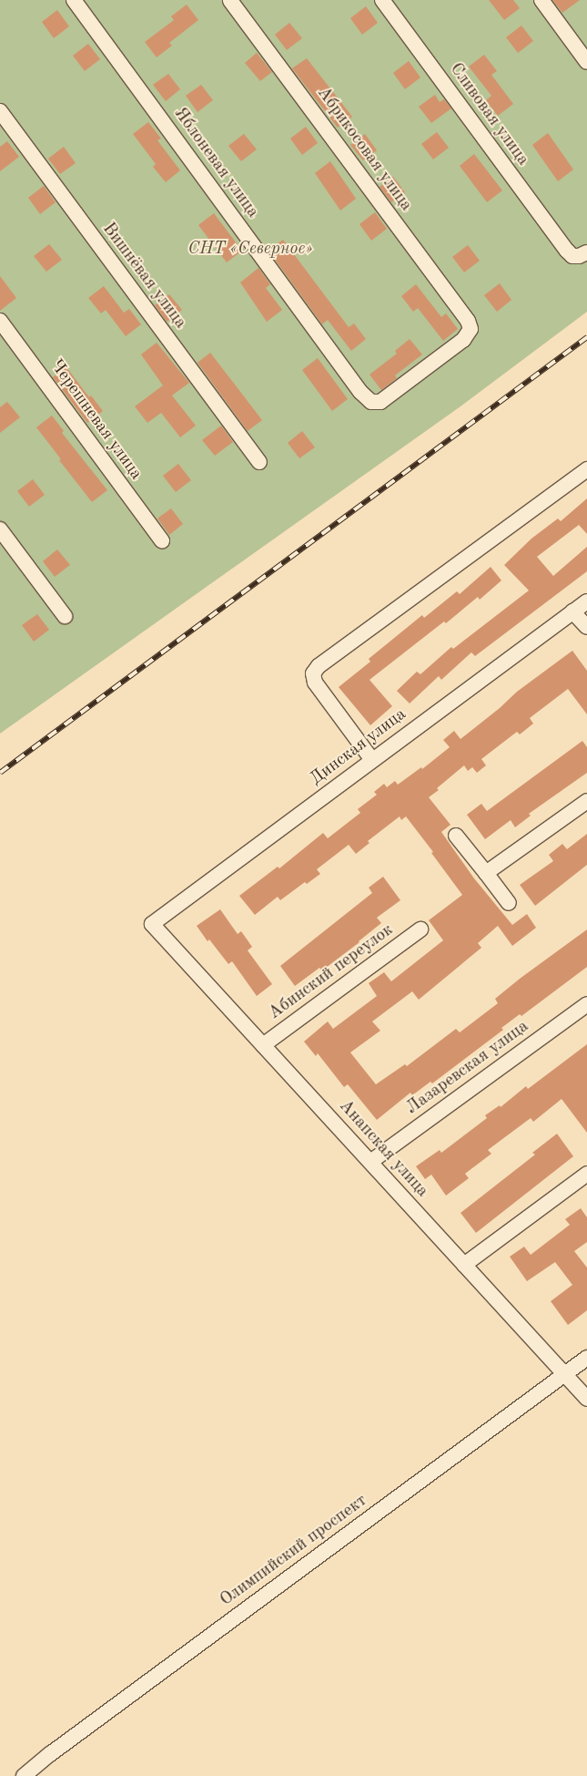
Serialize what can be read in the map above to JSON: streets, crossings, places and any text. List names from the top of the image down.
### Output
{
  "streets": {
    "street": [
      "Сливовая улица",
      "Абрикосовая улица",
      "Яблоневая улица",
      "Вишнёвая улица",
      "Черешневая улица",
      "Динская улица",
      "Абинский переулок",
      "Лазаревская улица",
      "Анапская улица",
      "Олимпийский проспект"
    ]
  },
  "crossings": [
    ["Абрикосовая улица", "Яблоневая улица"],
    ["Динская улица", "Анапская улица"],
    ["Абинский переулок", "Анапская улица"],
    ["Лазаревская улица", "Анапская улица"],
    ["Анапская улица", "Олимпийский проспект"]
  ],
  "parks": ["СНТ «Северное»"]
}
